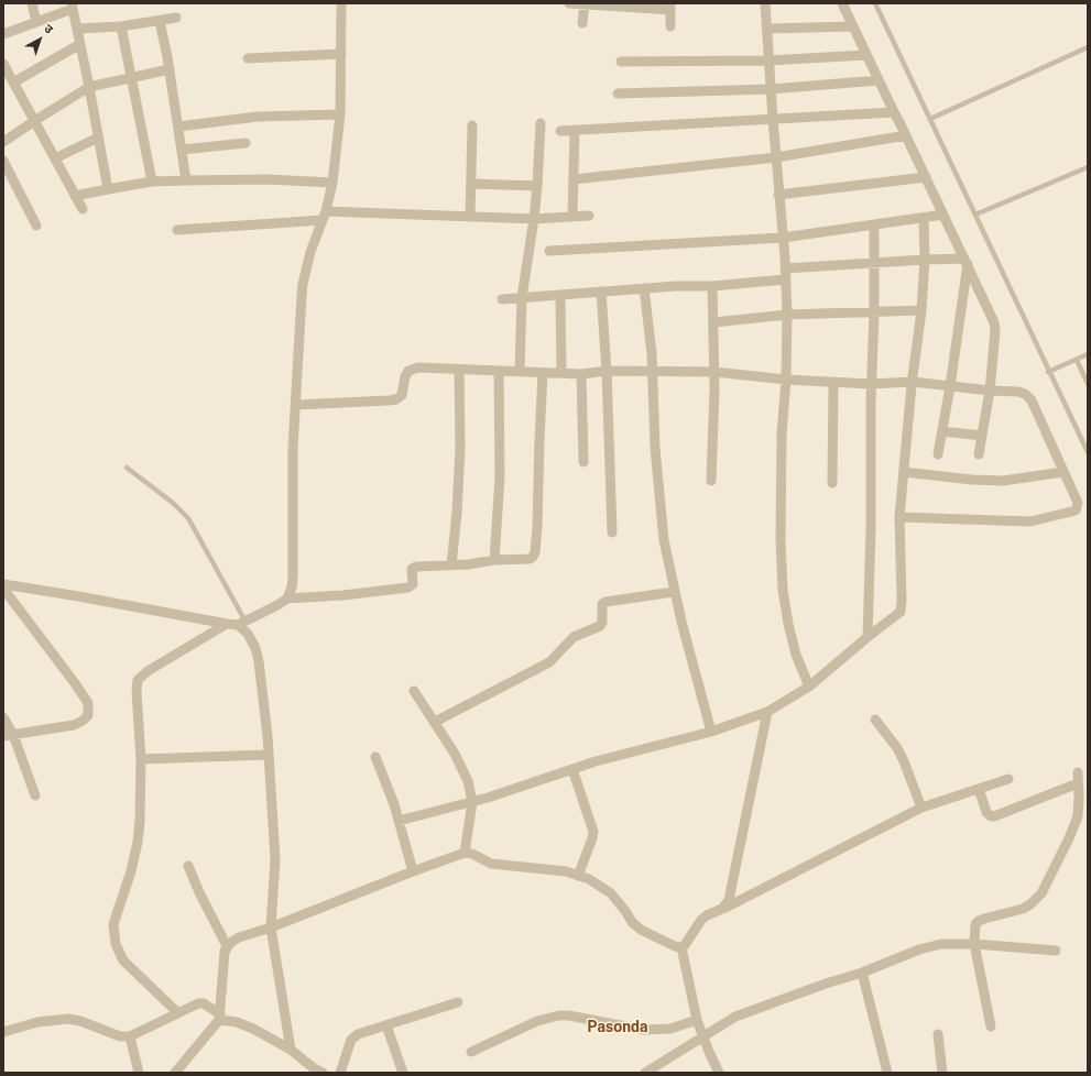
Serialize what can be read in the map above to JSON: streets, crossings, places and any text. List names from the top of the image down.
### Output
{
  "districts": ["Pasonda"],
  "north": "top right"
}
